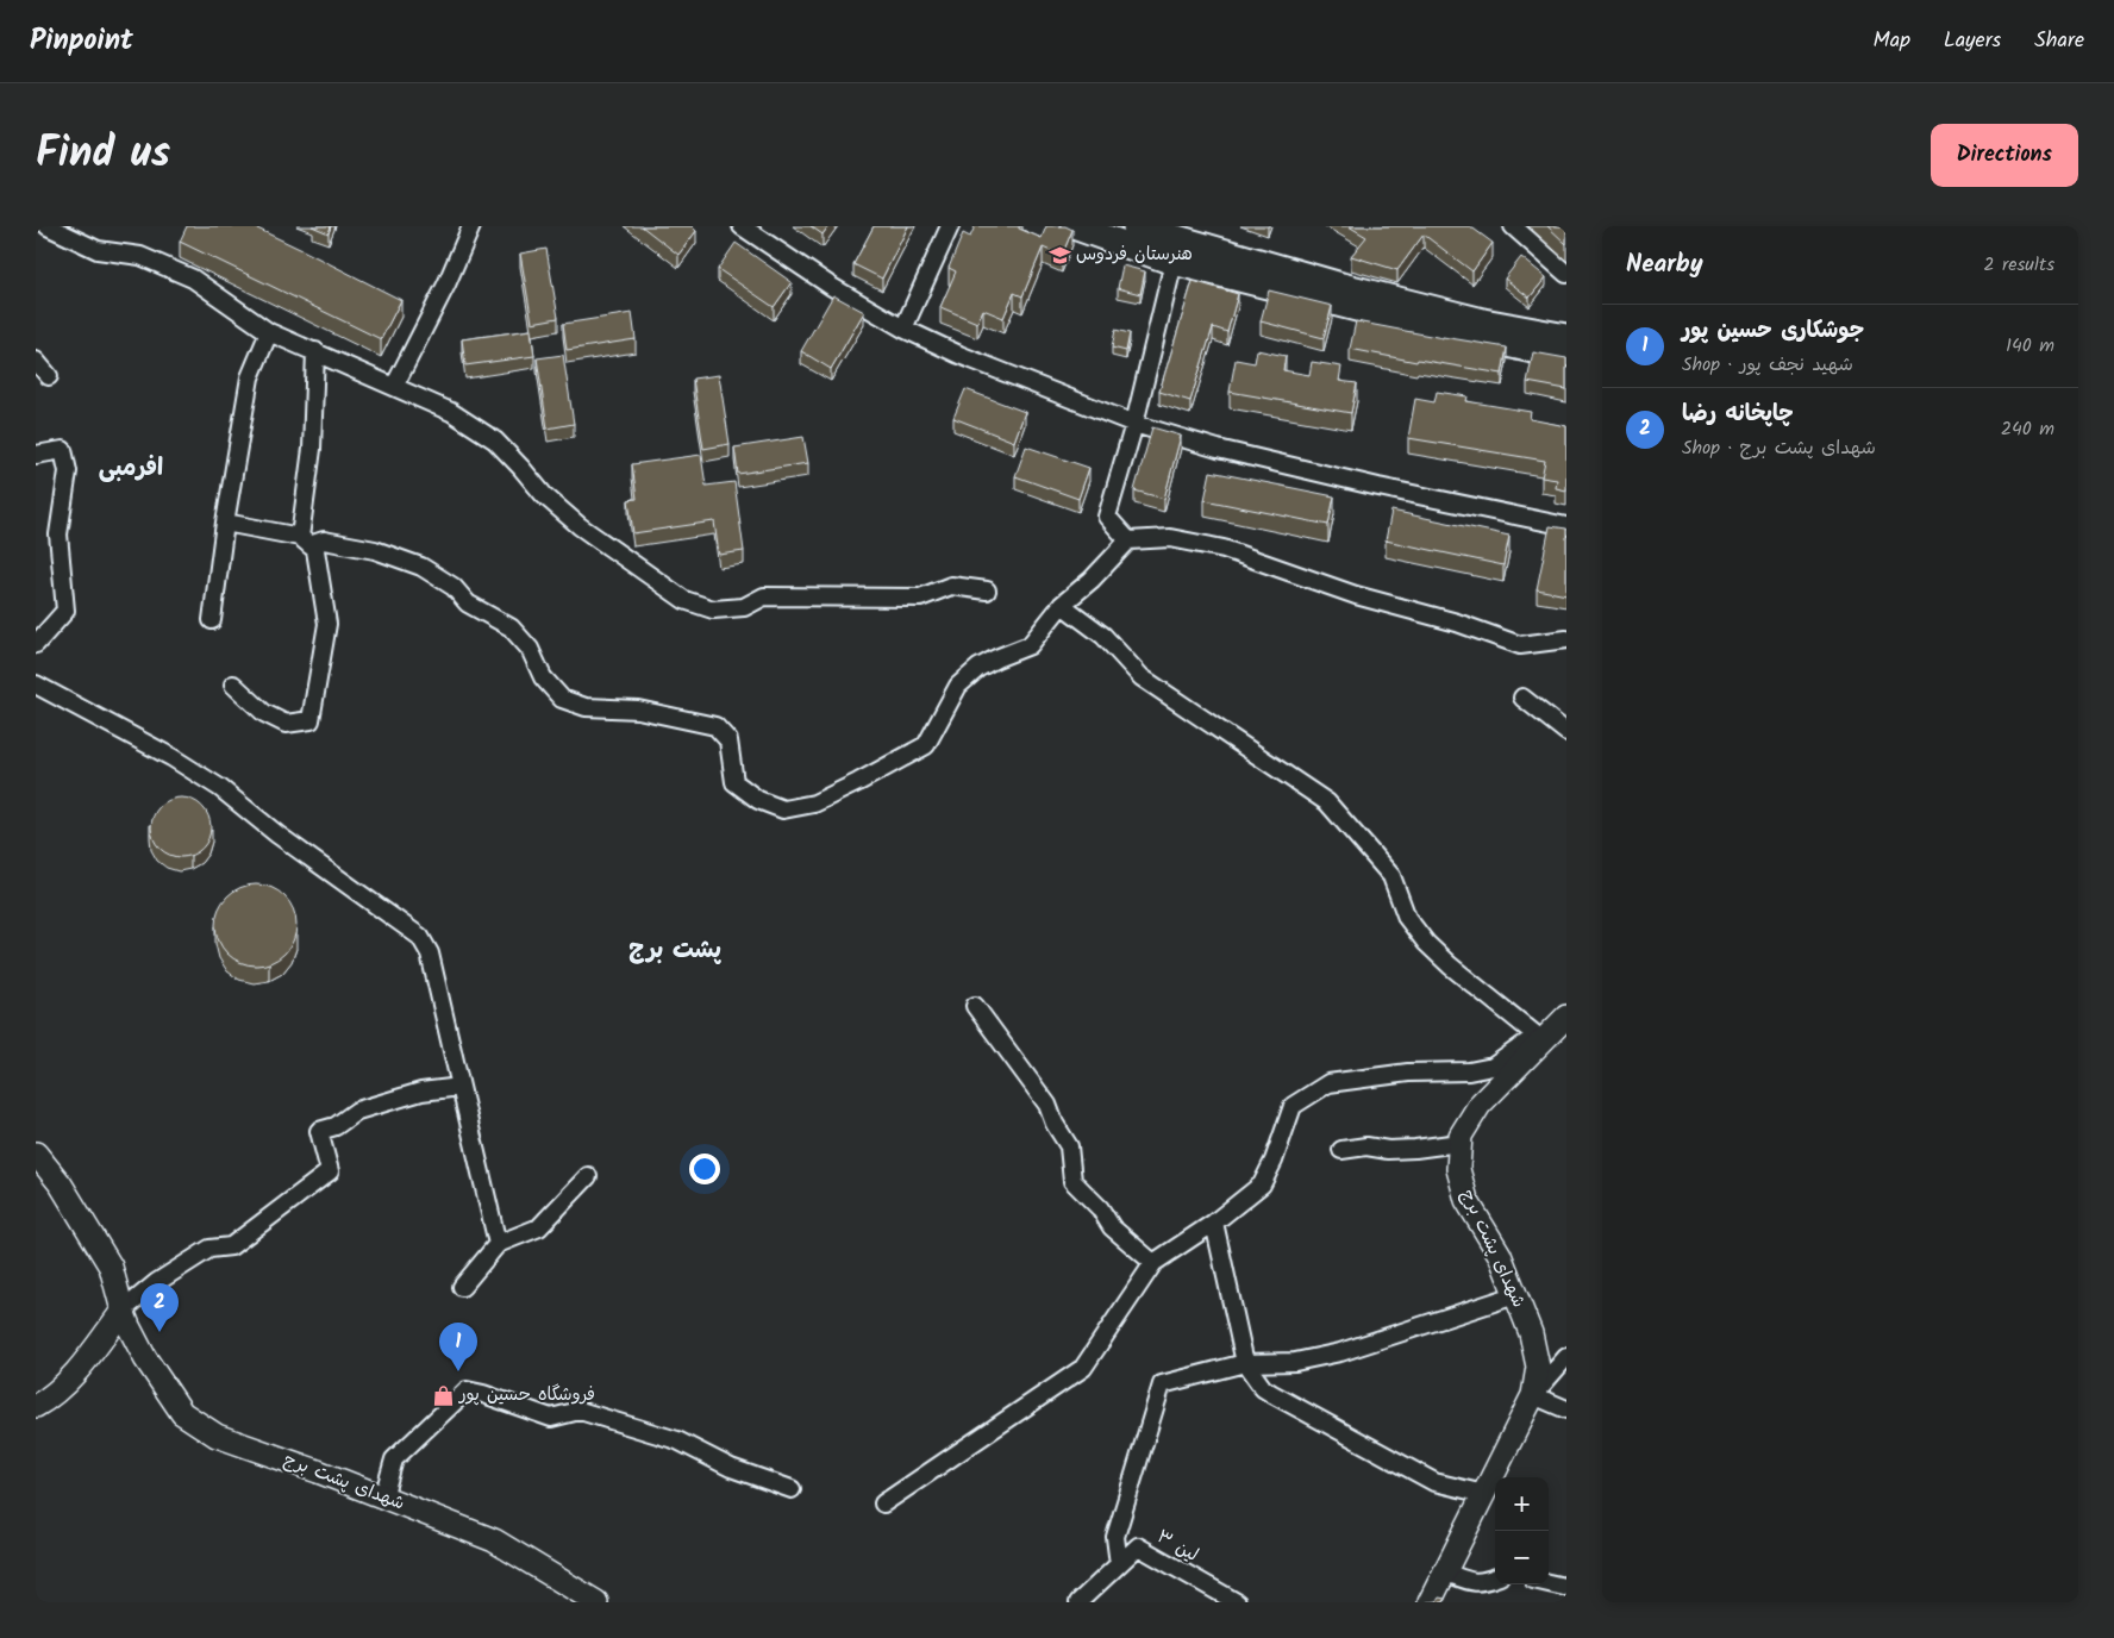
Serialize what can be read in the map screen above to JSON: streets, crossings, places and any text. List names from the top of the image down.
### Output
{
  "streets": {
    "street": ["شهدای پشت برج", "لین ۳"]
  },
  "districts": ["افرمبی", "پشت برج"],
  "places": {
    "school or university": ["هنرستان فردوس"],
    "shop": ["فروشگاه حسین پور"]
  },
  "page": {
    "header": "Pinpoint",
    "nav": ["Map", "Layers", "Share"],
    "title": "Find us",
    "buttons": "Directions",
    "heading": ["Nearby", "2 results"],
    "list": [
      {
        "mark": "1",
        "name": "جوشکاری حسین پور",
        "note": "Shop · شهید نجف پور",
        "value": "140 m"
      },
      {
        "mark": "2",
        "name": "چاپخانه رضا",
        "note": "Shop · شهدای پشت برج",
        "value": "240 m"
      }
    ],
    "pins": ["2", "1"],
    "map_buttons": ["+", "−"]
  }
}
